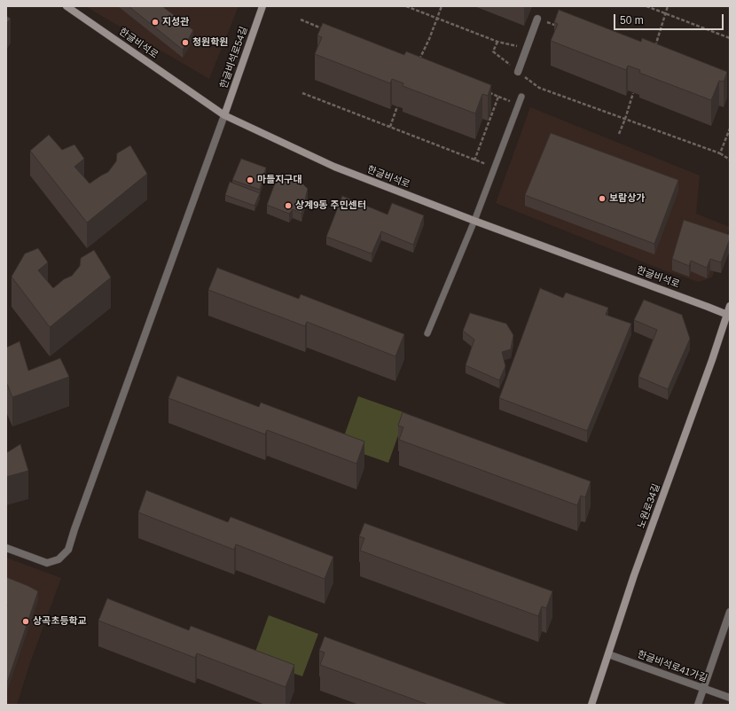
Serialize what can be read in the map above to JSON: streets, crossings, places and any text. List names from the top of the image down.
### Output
{
  "streets": {
    "main road": ["한글비석로", "한글비석로54길", "노원로34길"],
    "street": ["한글비석로41가길"]
  },
  "crossings": [
    ["한글비석로", "한글비석로54길"],
    ["한글비석로", "노원로34길"],
    ["노원로34길", "한글비석로41가길"]
  ],
  "places": [
    "지성관",
    "청원학원",
    "마들지구대",
    "보람상가",
    "상계9동 주민센터",
    "상곡초등학교"
  ],
  "scale_bar": "50 m"
}
